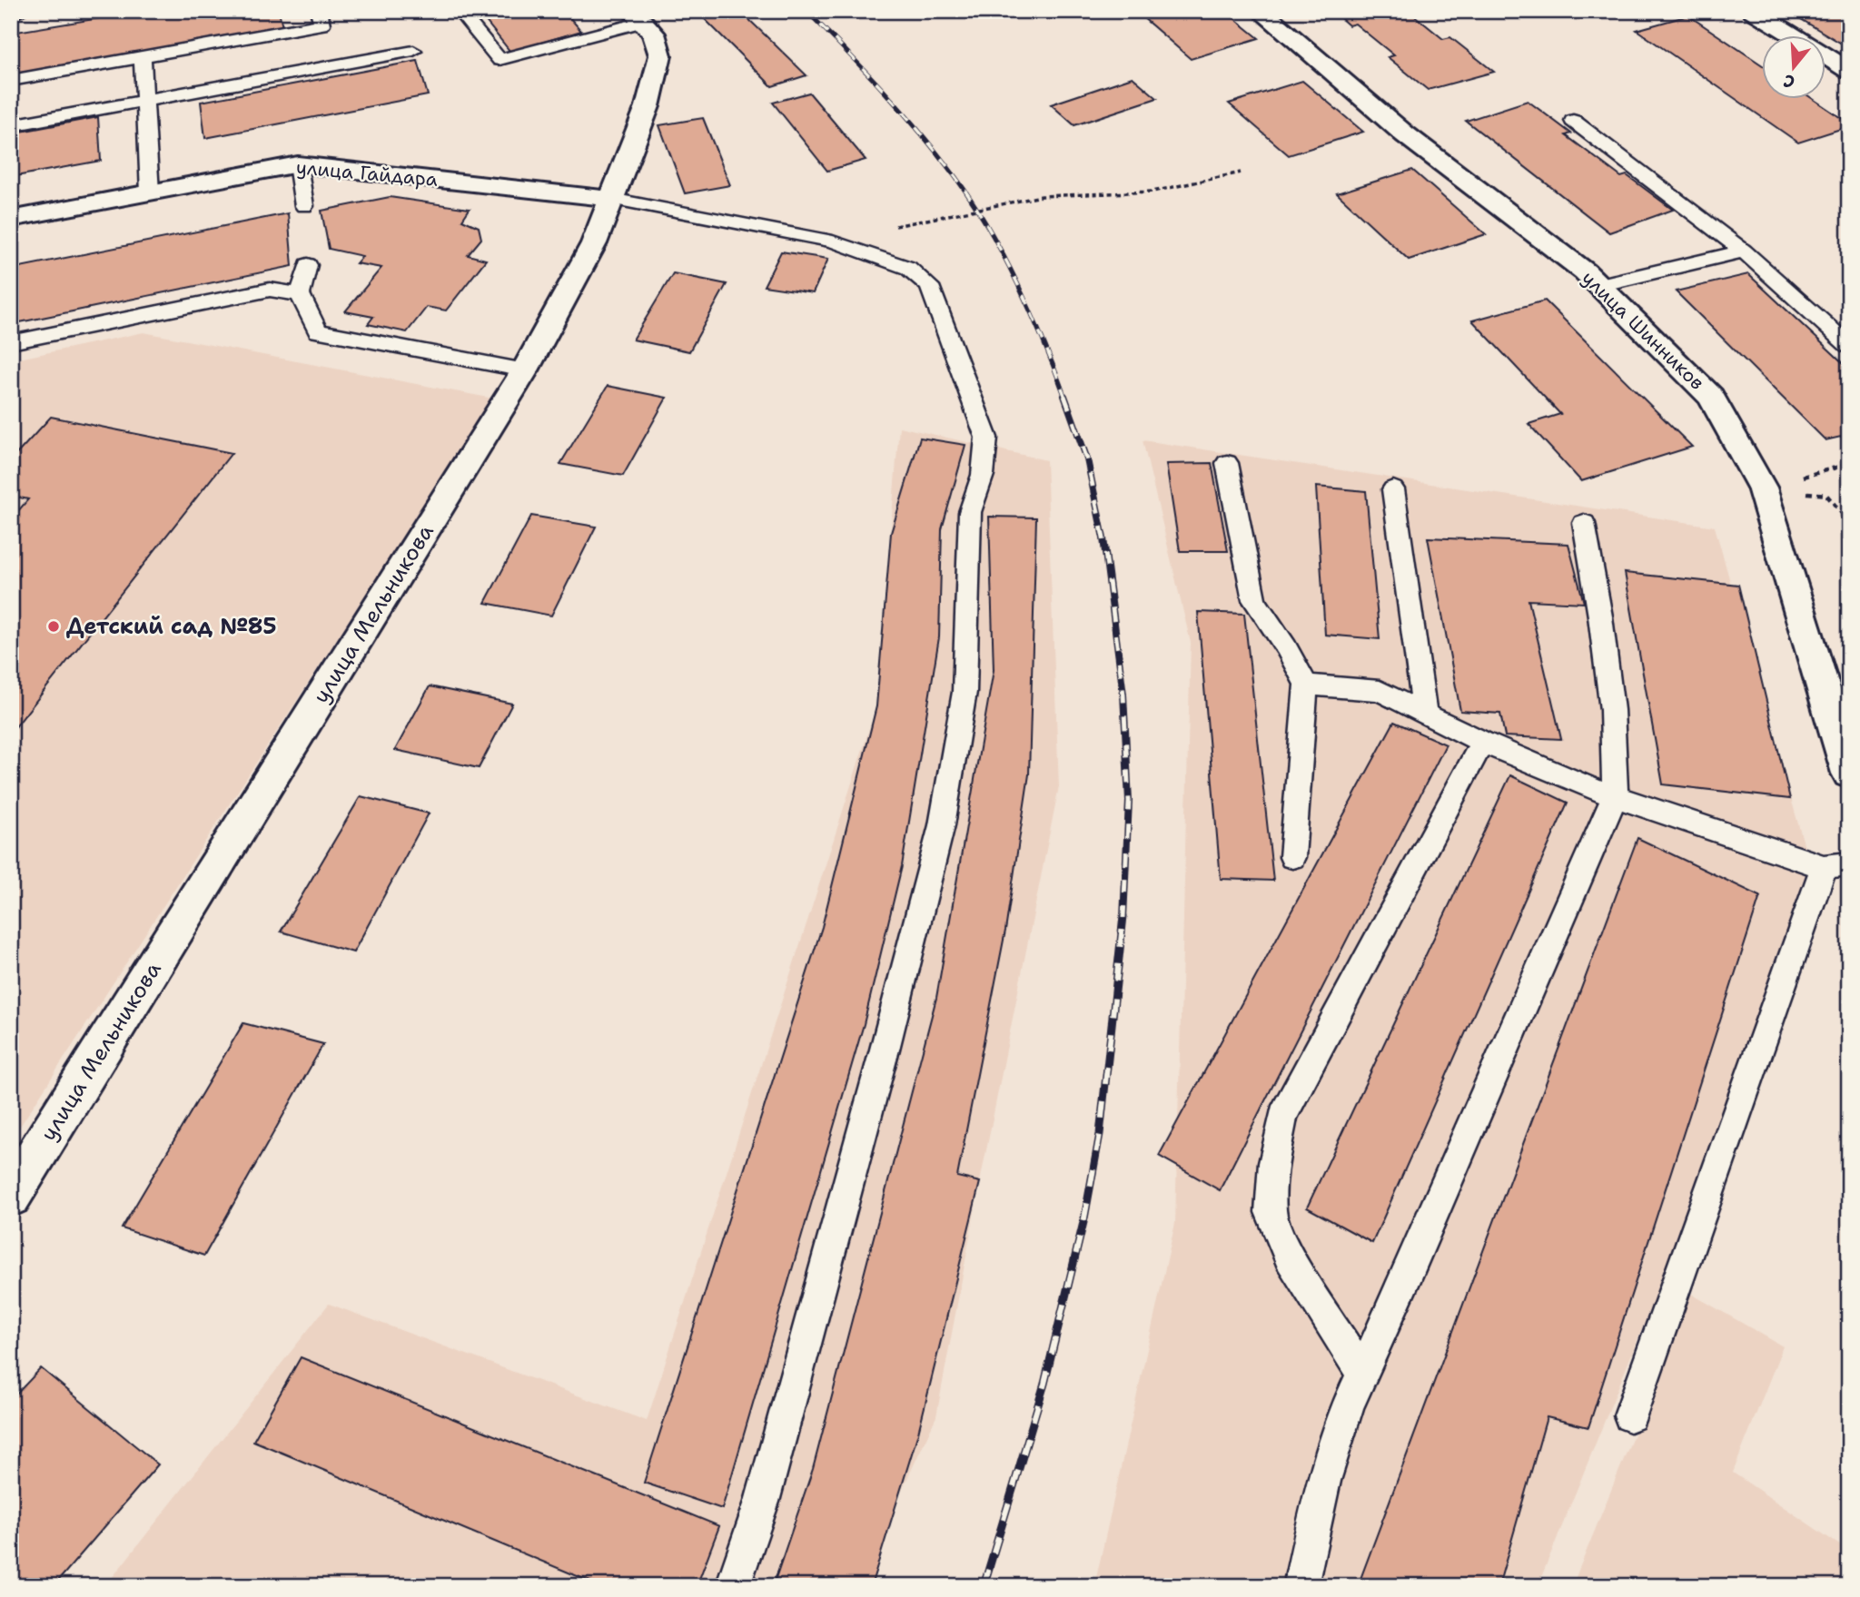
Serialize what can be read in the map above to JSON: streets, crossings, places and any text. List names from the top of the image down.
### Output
{
  "streets": {
    "street": ["улица Гайдара", "улица Шинников", "улица Мельникова"]
  },
  "crossings": [
    ["улица Гайдара", "улица Мельникова"]
  ],
  "places": ["Детский сад №85"],
  "north": "bottom"
}
